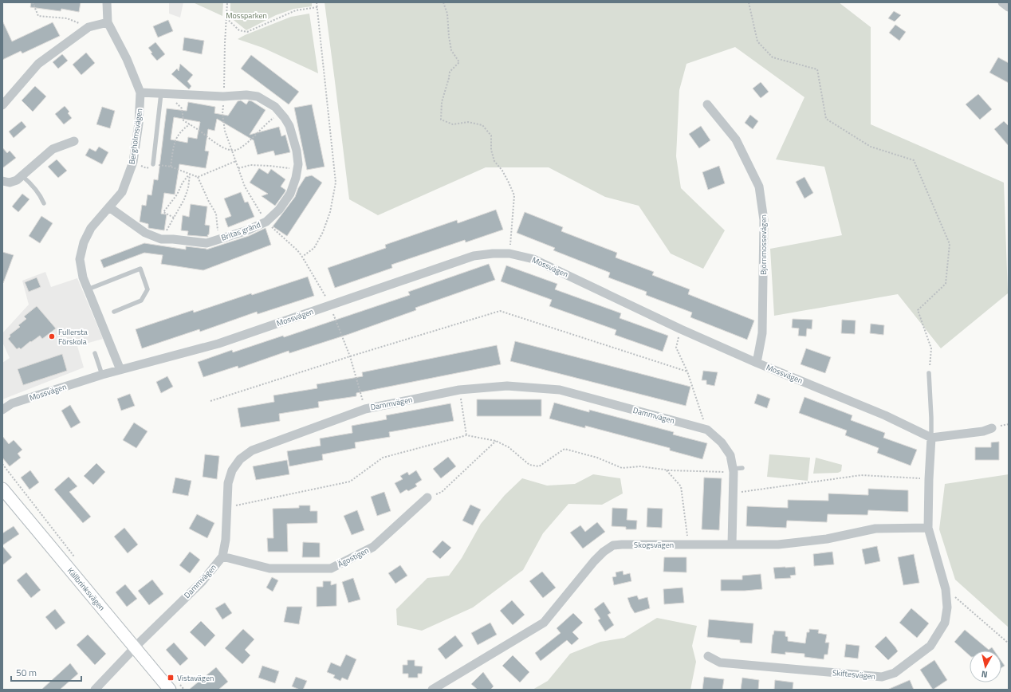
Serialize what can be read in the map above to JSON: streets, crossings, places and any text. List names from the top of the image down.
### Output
{
  "streets": {
    "street": [
      "Bergholmsvägen",
      "Britas gränd",
      "Björnmossevägen",
      "Mossvägen",
      "Dammvägen",
      "Skogsvägen",
      "Ägostigen",
      "Källbrinksvägen",
      "Skiftesvägen"
    ]
  },
  "crossings": [
    ["Bergholmsvägen", "Britas gränd"],
    ["Bergholmsvägen", "Mossvägen"],
    ["Björnmossevägen", "Mossvägen"],
    ["Mossvägen", "Skiftesvägen"],
    ["Dammvägen", "Skogsvägen"],
    ["Dammvägen", "Ägostigen"],
    ["Dammvägen", "Källbrinksvägen"],
    ["Skogsvägen", "Skiftesvägen"]
  ],
  "parks": ["Mossparken"],
  "places": {
    "other": ["Fullersta Förskola"],
    "transit": ["Vistavägen"]
  },
  "scale_bar": "50 m",
  "north": "bottom"
}
